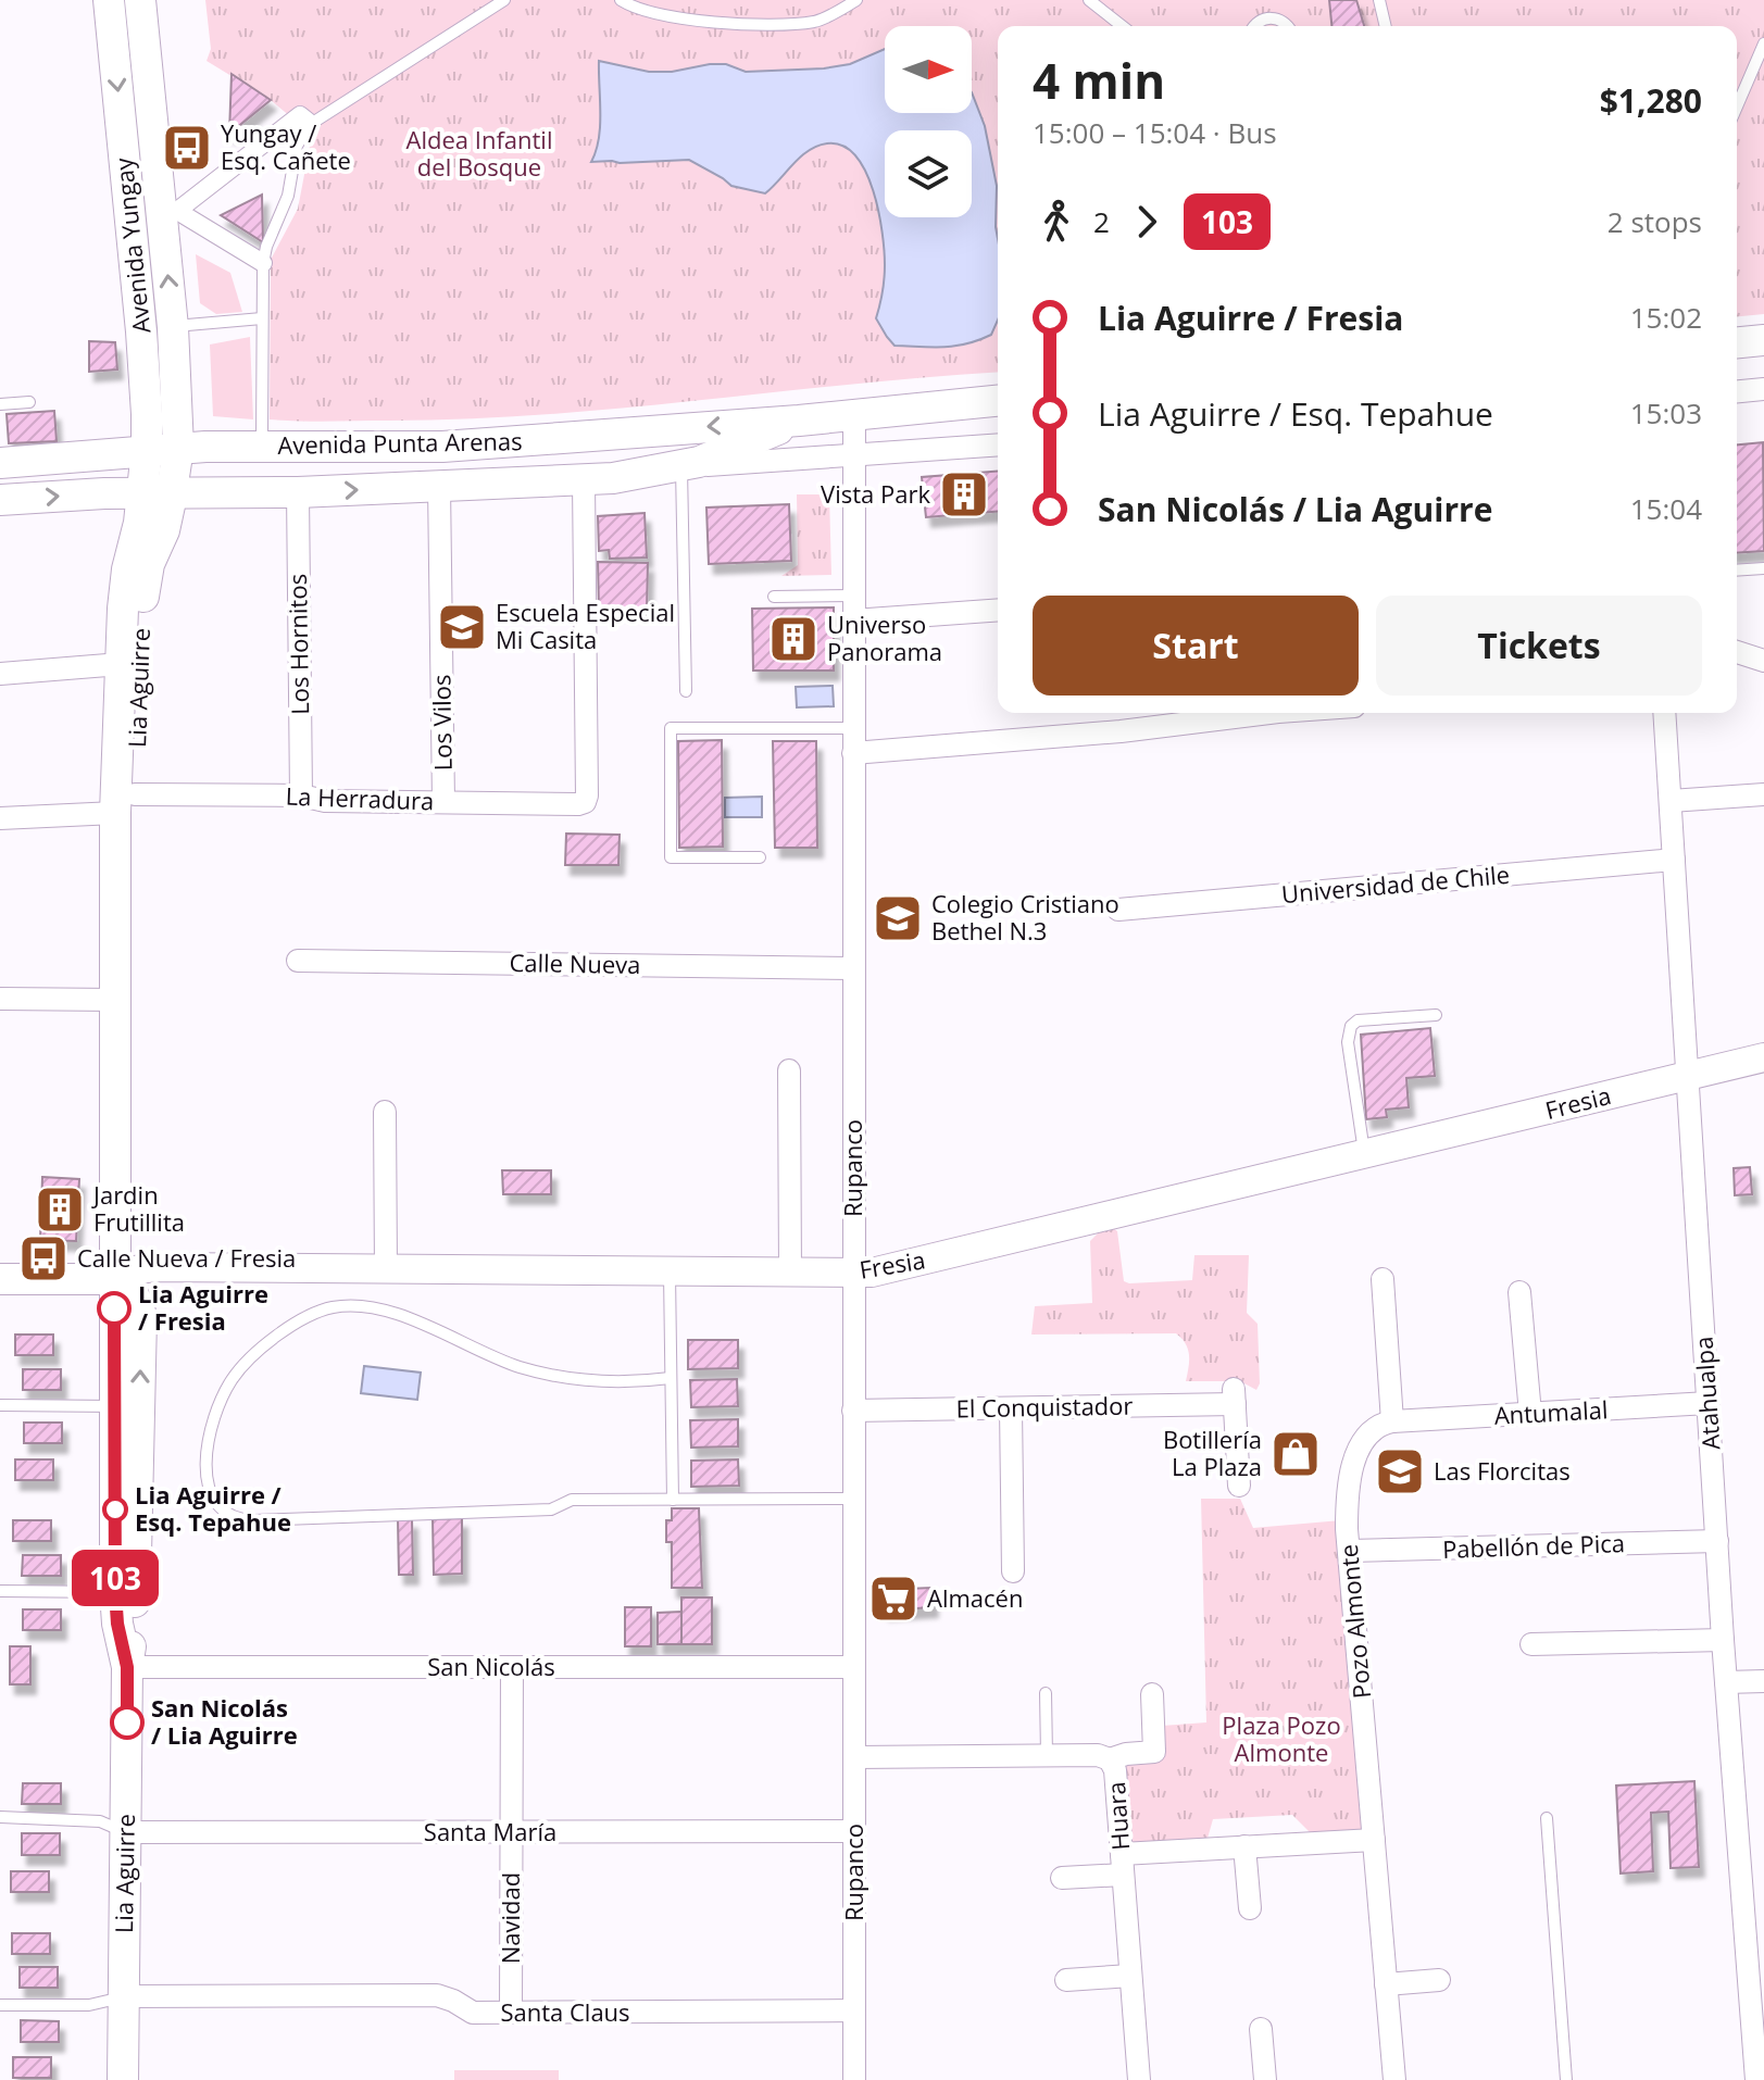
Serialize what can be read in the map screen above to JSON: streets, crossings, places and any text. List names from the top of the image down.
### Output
{
  "streets": {
    "main road": [
      "Avenida Yungay",
      "Avenida Punta Arenas",
      "Lia Aguirre",
      "Fresia"
    ],
    "street": [
      "Los Hornitos",
      "Los Vilos",
      "La Herradura",
      "Universidad de Chile",
      "Calle Nueva",
      "Rupanco",
      "Atahualpa",
      "El Conquistador",
      "Antumalal",
      "Pabellón de Pica",
      "Pozo Almonte",
      "San Nicolás",
      "Huara",
      "Santa María",
      "Navidad",
      "Santa Claus"
    ]
  },
  "crossings": [
    ["Avenida Yungay", "Avenida Punta Arenas"],
    ["Avenida Yungay", "Lia Aguirre"],
    ["Avenida Punta Arenas", "Los Hornitos"],
    ["Avenida Punta Arenas", "Lia Aguirre"],
    ["Avenida Punta Arenas", "Los Vilos"],
    ["Avenida Punta Arenas", "La Herradura"],
    ["Avenida Punta Arenas", "Rupanco"],
    ["Los Hornitos", "La Herradura"],
    ["Lia Aguirre", "La Herradura"],
    ["Lia Aguirre", "Fresia"],
    ["Lia Aguirre", "San Nicolás"],
    ["Lia Aguirre", "Santa María"],
    ["Lia Aguirre", "Santa Claus"],
    ["Los Vilos", "La Herradura"],
    ["Universidad de Chile", "Atahualpa"],
    ["Calle Nueva", "Rupanco"],
    ["Fresia", "Rupanco"],
    ["Fresia", "Atahualpa"],
    ["Rupanco", "El Conquistador"],
    ["Rupanco", "San Nicolás"],
    ["Rupanco", "Santa María"],
    ["Rupanco", "Santa Claus"],
    ["Atahualpa", "Antumalal"],
    ["Atahualpa", "Pabellón de Pica"],
    ["Antumalal", "Pozo Almonte"],
    ["Pabellón de Pica", "Pozo Almonte"],
    ["San Nicolás", "Navidad"],
    ["Santa María", "Navidad"],
    ["Navidad", "Santa Claus"]
  ],
  "parks": ["Aldea Infantil del Bosque", "Plaza Pozo Almonte"],
  "places": {
    "bus stop": ["Yungay / Esq. Cañete", "Calle Nueva / Fresia"],
    "building": ["Vista Park", "Universo Panorama", "Jardin Frutillita"],
    "school or university": ["Escuela Especial Mi Casita", "Colegio Cristiano Bethel N.3", "Las Florcitas"],
    "other": ["Lia Aguirre / Fresia", "Lia Aguirre / Esq. Tepahue", "San Nicolás / Lia Aguirre"],
    "shop": ["Botillería La Plaza"],
    "supermarket": ["Almacén"]
  },
  "lines": ["bus line 103"],
  "north": "right",
  "page": {
    "on_map": "103",
    "heading": ["4 min", "15:00 – 15:04 · Bus", "$1,280"],
    "legs": ["2", "103", "2 stops"],
    "list": [
      {
        "name": "Lia Aguirre / Fresia",
        "value": "15:02"
      },
      {
        "name": "Lia Aguirre / Esq. Tepahue",
        "value": "15:03"
      },
      {
        "name": "San Nicolás / Lia Aguirre",
        "value": "15:04"
      }
    ],
    "buttons": ["Start", "Tickets"]
  }
}
